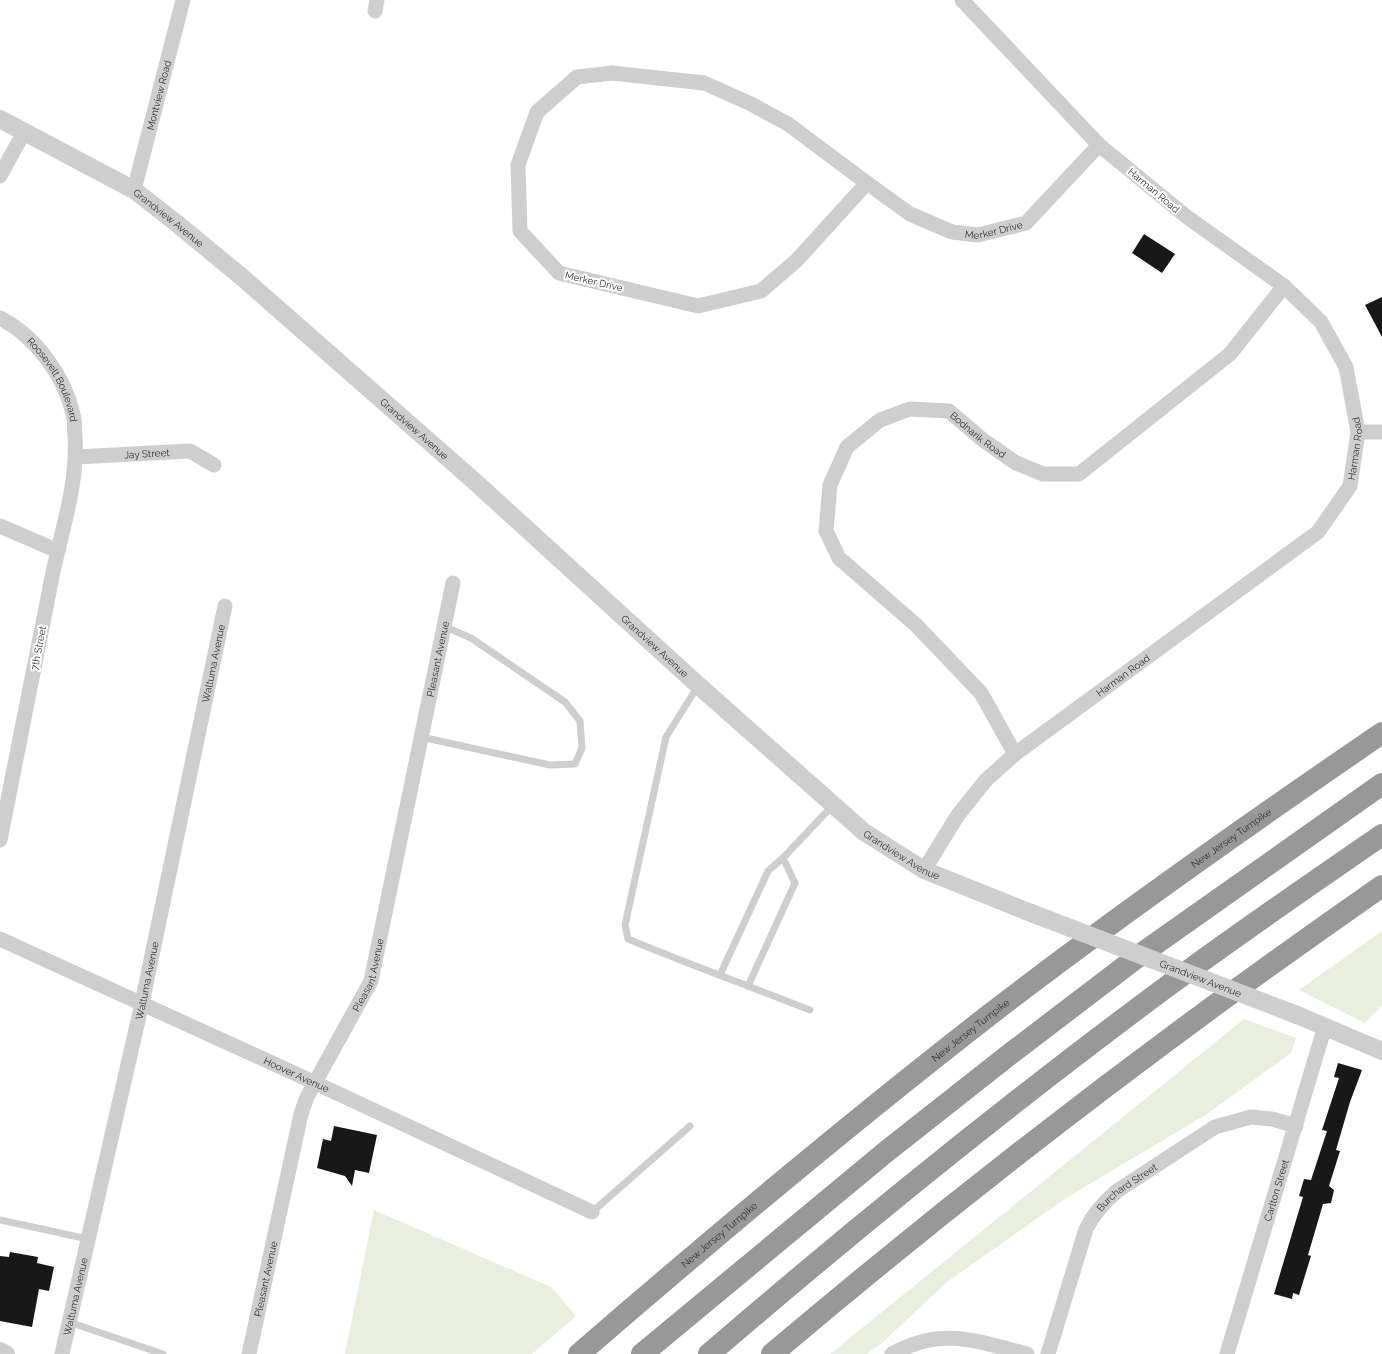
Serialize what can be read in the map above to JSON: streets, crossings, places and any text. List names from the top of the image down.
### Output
{
  "streets": {
    "highway": ["New Jersey Turnpike"],
    "street": [
      "Montview Road",
      "Harman Road",
      "Grandview Avenue",
      "Merker Drive",
      "Roosevelt Boulevard",
      "Bodnarik Road",
      "Jay Street",
      "7th Street",
      "Pleasant Avenue",
      "Waltuma Avenue",
      "Hoover Avenue",
      "Burchard Street",
      "Carlton Street"
    ]
  },
  "crossings": [
    ["Montview Road", "Grandview Avenue"],
    ["Harman Road", "Grandview Avenue"],
    ["Harman Road", "Merker Drive"],
    ["Harman Road", "Bodnarik Road"],
    ["Grandview Avenue", "Carlton Street"],
    ["Roosevelt Boulevard", "Jay Street"],
    ["Roosevelt Boulevard", "7th Street"],
    ["Jay Street", "7th Street"],
    ["Pleasant Avenue", "Hoover Avenue"],
    ["Waltuma Avenue", "Hoover Avenue"],
    ["Burchard Street", "Carlton Street"]
  ]
}
